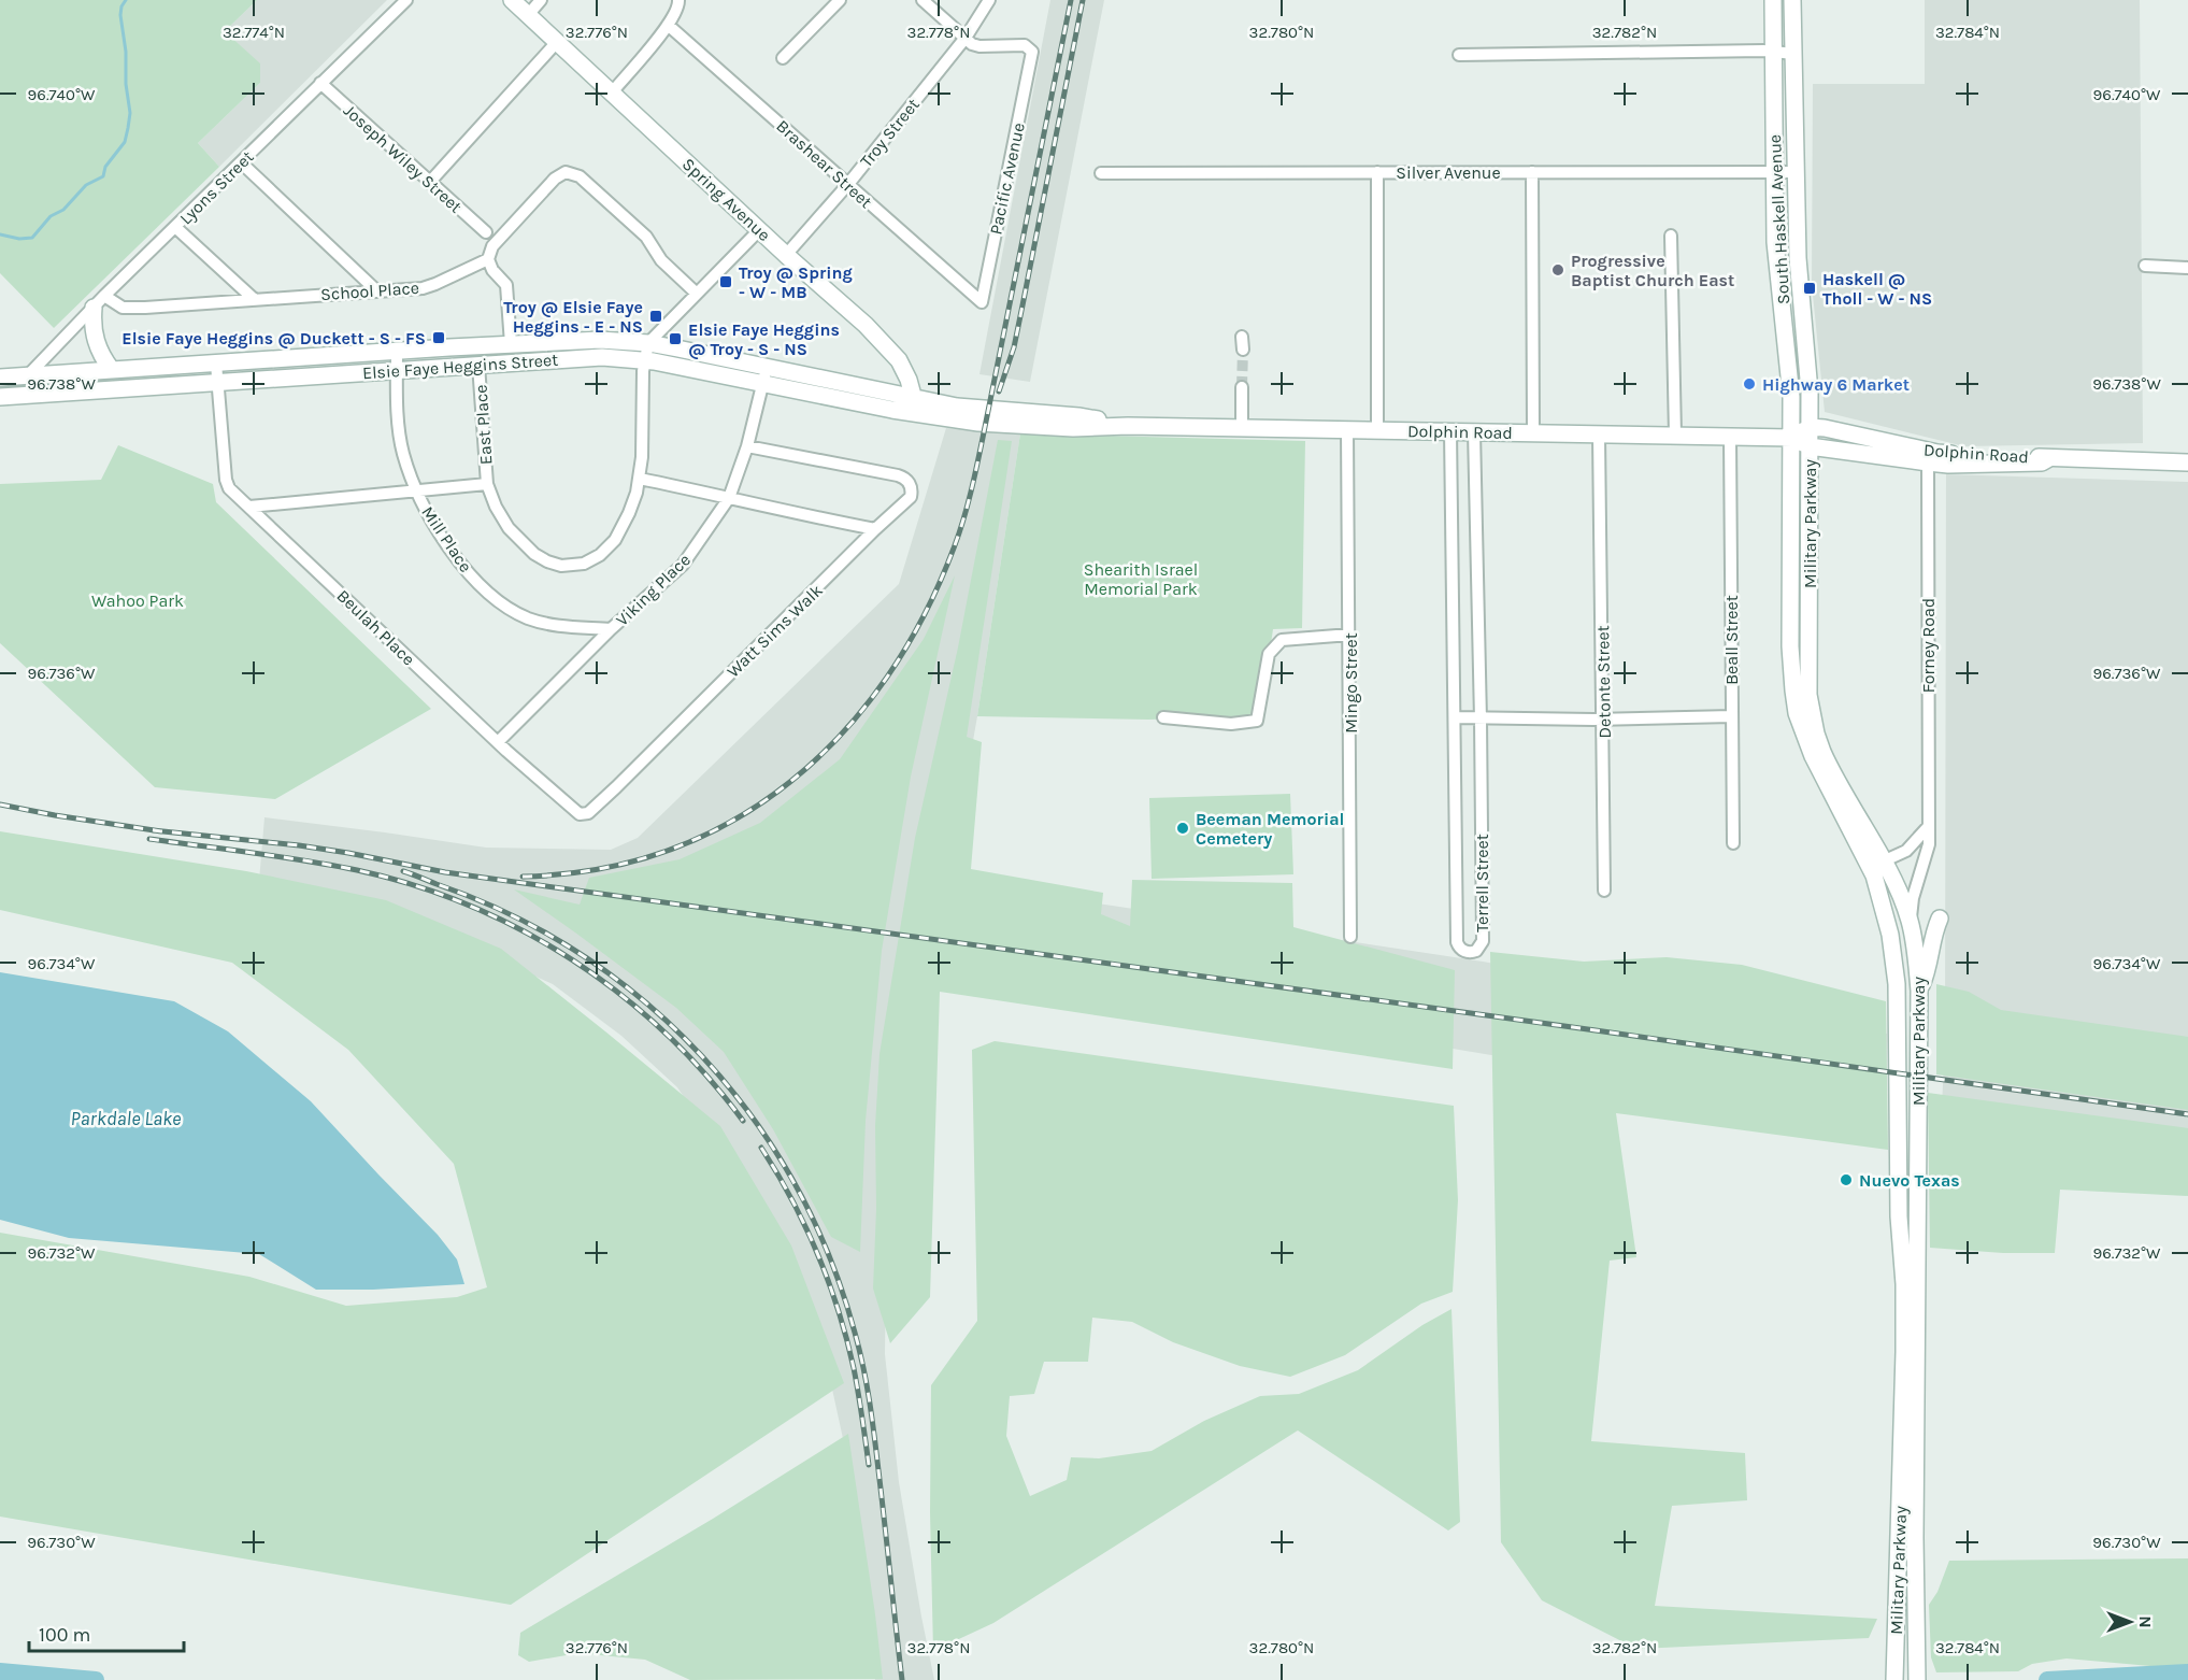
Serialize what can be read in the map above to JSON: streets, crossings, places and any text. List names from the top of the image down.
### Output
{
  "streets": {
    "main road": [
      "Spring Avenue",
      "South Haskell Avenue",
      "Elsie Faye Heggins Street",
      "Dolphin Road",
      "Military Parkway"
    ],
    "street": [
      "Troy Street",
      "Joseph Wiley Street",
      "Brashear Street",
      "Silver Avenue",
      "Pacific Avenue",
      "Lyons Street",
      "School Place",
      "East Place",
      "Mill Place",
      "Viking Place",
      "Beulah Place",
      "Watt Sims Walk",
      "Beall Street",
      "Forney Road",
      "Detonte Street",
      "Mingo Street",
      "Terrell Street"
    ]
  },
  "crossings": [
    ["Troy Street", "Brashear Street"],
    ["Troy Street", "Pacific Avenue"],
    ["Troy Street", "Spring Avenue"],
    ["Joseph Wiley Street", "Lyons Street"],
    ["Brashear Street", "Pacific Avenue"],
    ["Silver Avenue", "South Haskell Avenue"],
    ["Lyons Street", "School Place"],
    ["Lyons Street", "Elsie Faye Heggins Street"],
    ["Spring Avenue", "Elsie Faye Heggins Street"],
    ["Spring Avenue", "Dolphin Road"],
    ["South Haskell Avenue", "Dolphin Road"],
    ["South Haskell Avenue", "Military Parkway"],
    ["Elsie Faye Heggins Street", "East Place"],
    ["Elsie Faye Heggins Street", "Dolphin Road"],
    ["Elsie Faye Heggins Street", "Mill Place"],
    ["Elsie Faye Heggins Street", "Viking Place"],
    ["Elsie Faye Heggins Street", "Beulah Place"],
    ["Dolphin Road", "Military Parkway"],
    ["Dolphin Road", "Beall Street"],
    ["Dolphin Road", "Forney Road"],
    ["Dolphin Road", "Detonte Street"],
    ["Dolphin Road", "Mingo Street"],
    ["Dolphin Road", "Terrell Street"],
    ["Military Parkway", "Forney Road"],
    ["Mill Place", "Viking Place"],
    ["Viking Place", "Beulah Place"],
    ["Viking Place", "Watt Sims Walk"],
    ["Beulah Place", "Watt Sims Walk"]
  ],
  "water": ["Parkdale Lake"],
  "parks": ["Shearith Israel Memorial Park", "Wahoo Park"],
  "places": {
    "other": [
      "Progressive Baptist Church East",
      "Highway 6 Market",
      "Beeman Memorial Cemetery",
      "Nuevo Texas"
    ],
    "transit": [
      "Troy @ Spring - W - MB",
      "Haskell @ Tholl - W - NS",
      "Troy @ Elsie Faye Heggins - E - NS",
      "Elsie Faye Heggins @ Duckett - S - FS",
      "Elsie Faye Heggins @ Troy - S - NS"
    ]
  },
  "scale_bar": "100 m",
  "north": "right",
  "coordinates": [
    "32.774°N",
    "32.776°N",
    "32.778°N",
    "32.780°N",
    "32.782°N",
    "32.784°N",
    "96.740°W",
    "96.738°W",
    "96.736°W",
    "96.734°W",
    "96.732°W",
    "96.730°W"
  ]
}
